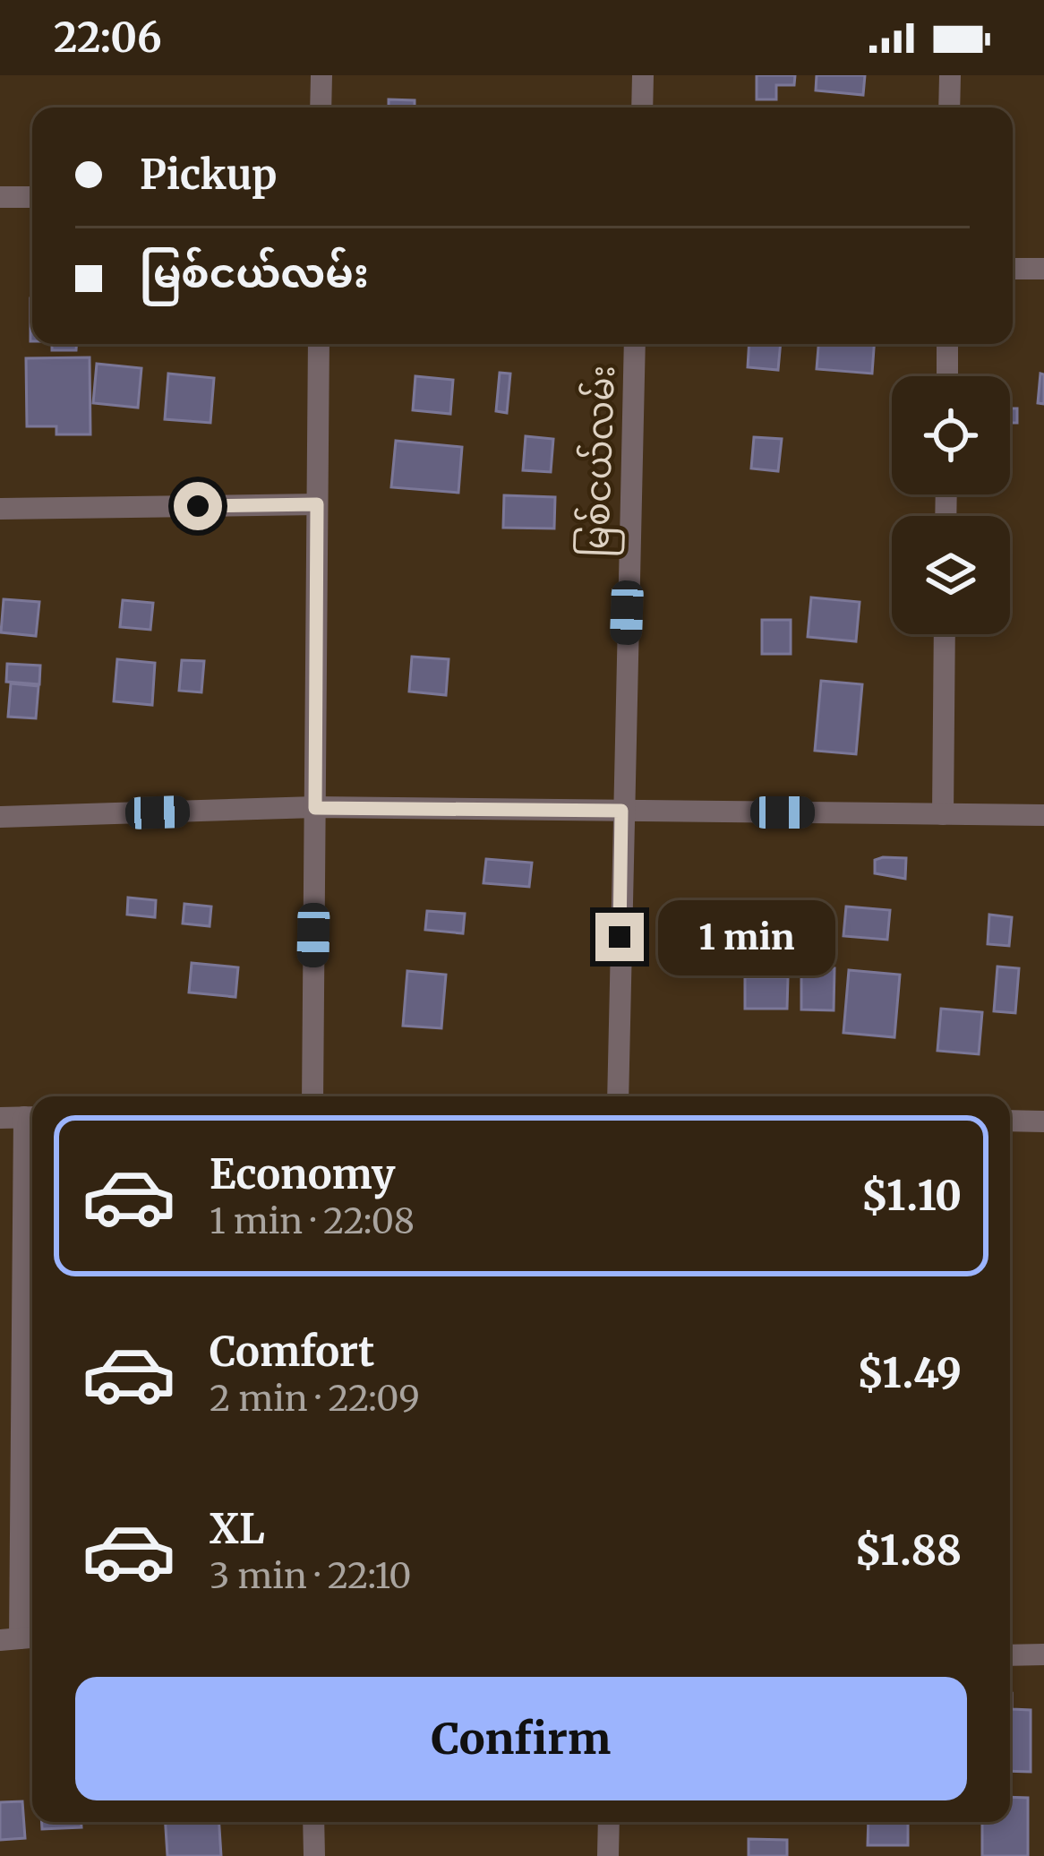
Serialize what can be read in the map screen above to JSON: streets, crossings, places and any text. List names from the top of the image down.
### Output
{
  "streets": {
    "street": ["မြစ်ငယ်လမ်း"]
  },
  "page": {
    "status": "22:06",
    "banner": ["Pickup", "မြစ်ငယ်လမ်း"],
    "bubble": "1 min",
    "list": [
      {
        "name": "Economy",
        "note": "1 min · 22:08",
        "value": "$1.10"
      },
      {
        "name": "Comfort",
        "note": "2 min · 22:09",
        "value": "$1.49"
      },
      {
        "name": "XL",
        "note": "3 min · 22:10",
        "value": "$1.88"
      }
    ],
    "buttons": "Confirm"
  }
}
